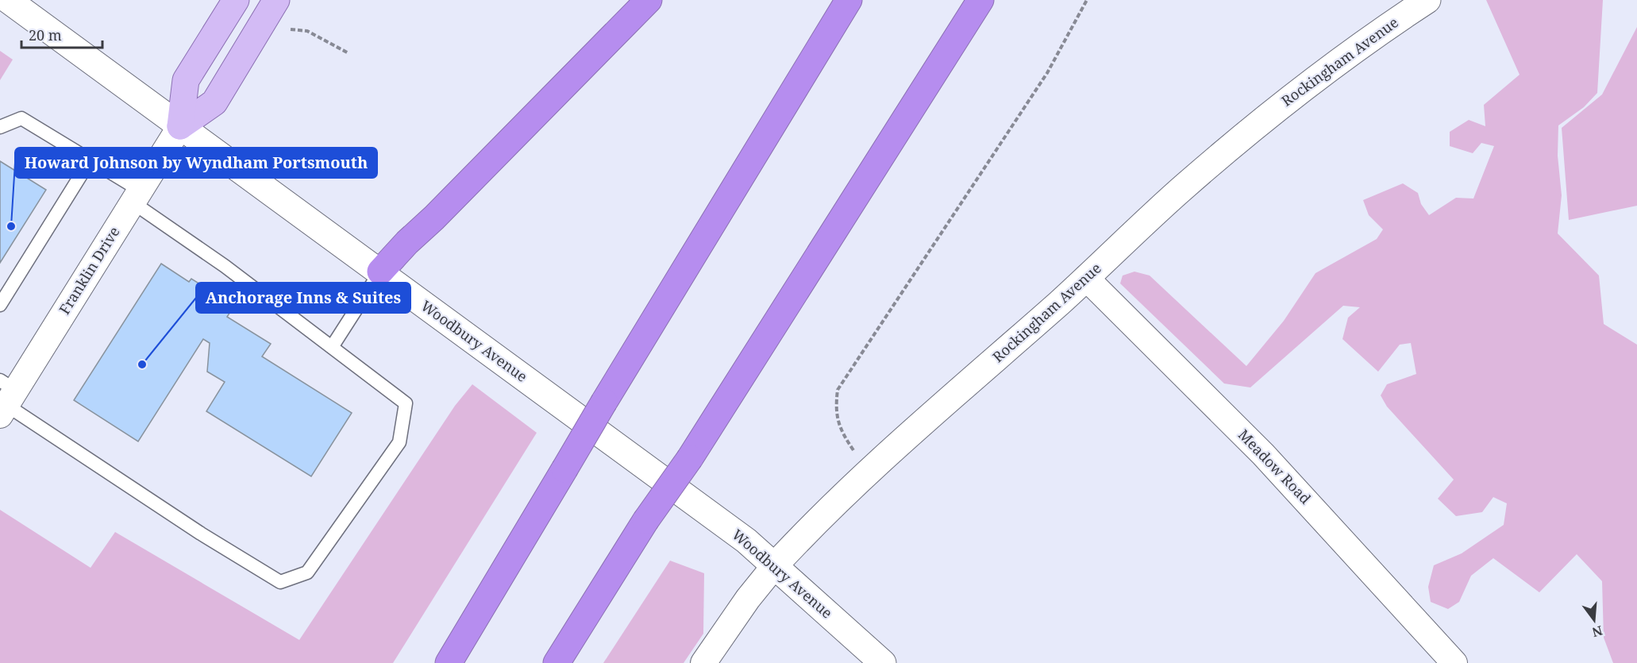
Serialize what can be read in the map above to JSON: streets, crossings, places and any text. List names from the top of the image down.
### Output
{
  "streets": {
    "street": [
      "Rockingham Avenue",
      "Franklin Drive",
      "Woodbury Avenue",
      "Meadow Road"
    ]
  },
  "crossings": [
    ["Rockingham Avenue", "Woodbury Avenue"],
    ["Rockingham Avenue", "Meadow Road"],
    ["Franklin Drive", "Woodbury Avenue"]
  ],
  "places": ["Howard Johnson by Wyndham Portsmouth", "Anchorage Inns & Suites"],
  "scale_bar": "20 m",
  "north": "bottom"
}
